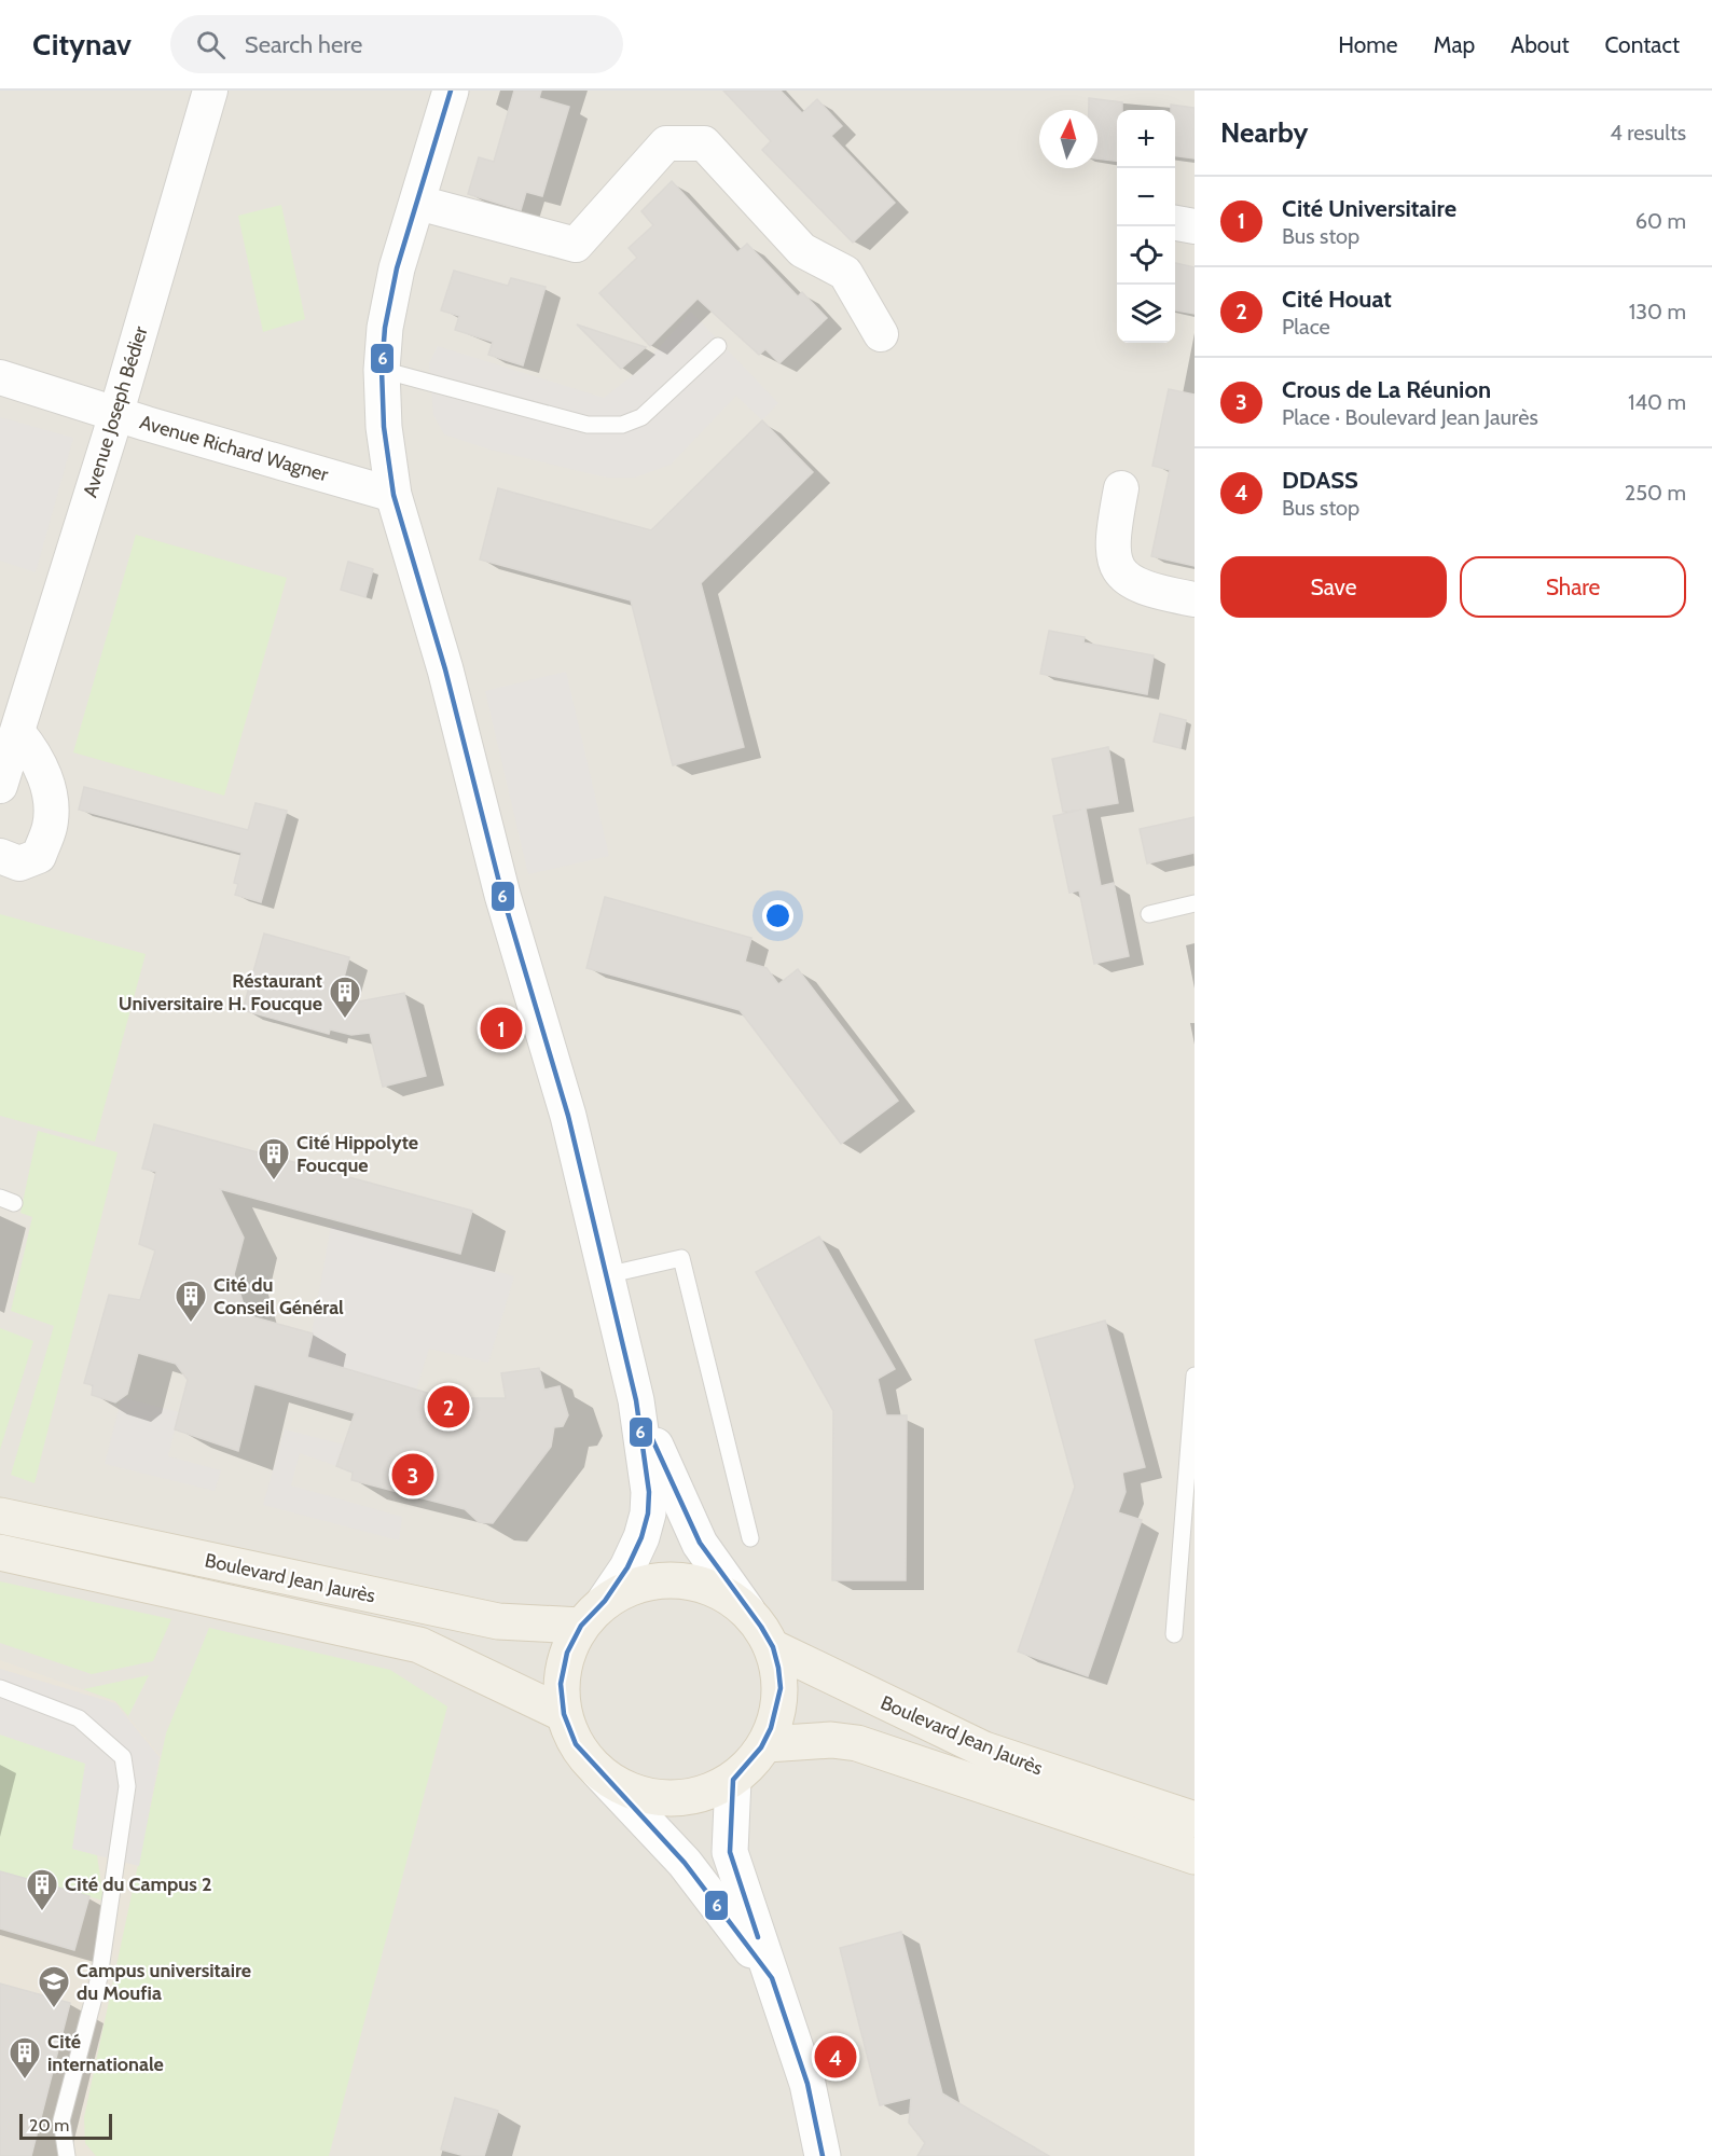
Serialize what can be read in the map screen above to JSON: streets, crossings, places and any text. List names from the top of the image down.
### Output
{
  "streets": {
    "main road": ["Boulevard Jean Jaurès"],
    "street": ["Avenue Joseph Bédier", "Avenue Richard Wagner"]
  },
  "crossings": [
    ["Avenue Joseph Bédier", "Avenue Richard Wagner"]
  ],
  "places": {
    "building": [
      "Réstaurant Universitaire H. Foucque",
      "Cité Hippolyte Foucque",
      "Cité du Conseil Général",
      "Cité du Campus 2",
      "Cité internationale"
    ],
    "school or university": ["Campus universitaire du Moufia"]
  },
  "lines": ["transit line 6"],
  "scale_bar": "20 m",
  "north": "top",
  "page": {
    "header": "Citynav",
    "search": "Search here",
    "nav": [
      "Home",
      "Map",
      "About",
      "Contact"
    ],
    "heading": ["Nearby", "4 results"],
    "map_buttons": ["+", "−"],
    "list": [
      {
        "mark": "1",
        "name": "Cité Universitaire",
        "note": "Bus stop",
        "value": "60 m"
      },
      {
        "mark": "2",
        "name": "Cité Houat",
        "note": "Place",
        "value": "130 m"
      },
      {
        "mark": "3",
        "name": "Crous de La Réunion",
        "note": "Place · Boulevard Jean Jaurès",
        "value": "140 m"
      },
      {
        "mark": "4",
        "name": "DDASS",
        "note": "Bus stop",
        "value": "250 m"
      }
    ],
    "buttons": ["Save", "Share"],
    "pins": [
      "1",
      "2",
      "3",
      "4"
    ],
    "scale": "20 m"
  }
}
